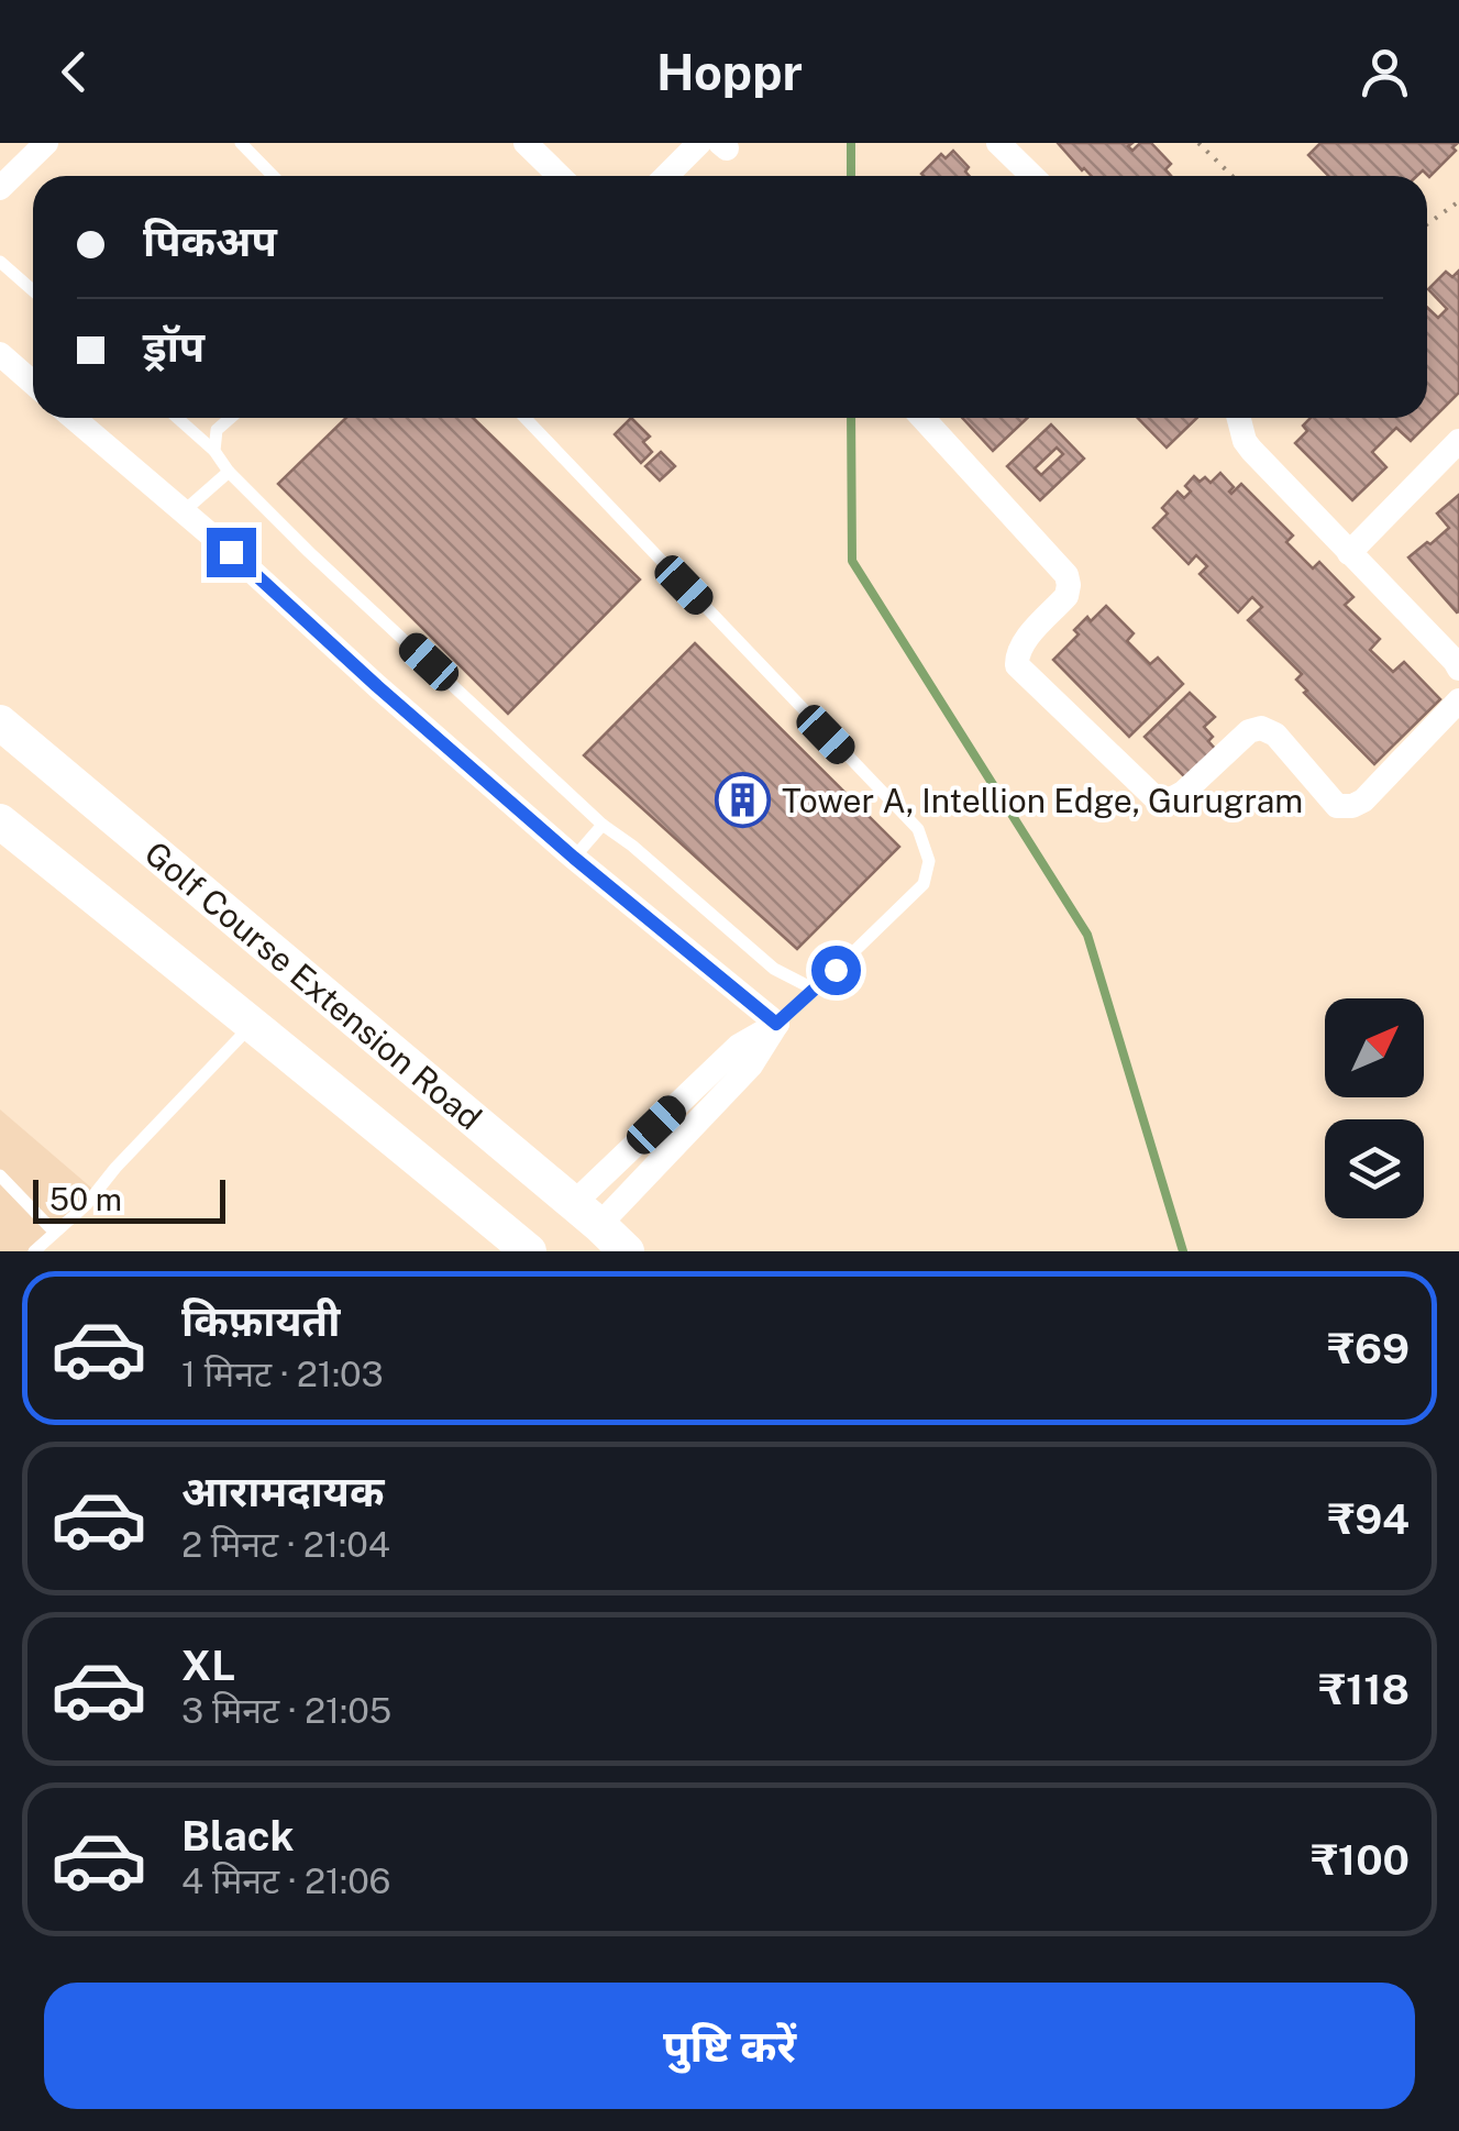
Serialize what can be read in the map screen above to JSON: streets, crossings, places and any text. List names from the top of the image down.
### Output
{
  "streets": {
    "main road": ["Golf Course Extension Road"]
  },
  "places": {
    "building": ["Tower A, Intellion Edge, Gurugram"]
  },
  "scale_bar": "50 m",
  "north": "top right",
  "page": {
    "header": "Hoppr",
    "banner": ["पिकअप", "ड्रॉप"],
    "scale": "50 m",
    "list": [
      {
        "name": "किफ़ायती",
        "note": "1 मिनट · 21:03",
        "value": "₹69"
      },
      {
        "name": "आरामदायक",
        "note": "2 मिनट · 21:04",
        "value": "₹94"
      },
      {
        "name": "XL",
        "note": "3 मिनट · 21:05",
        "value": "₹118"
      },
      {
        "name": "Black",
        "note": "4 मिनट · 21:06",
        "value": "₹100"
      }
    ],
    "buttons": "पुष्टि करें"
  }
}
